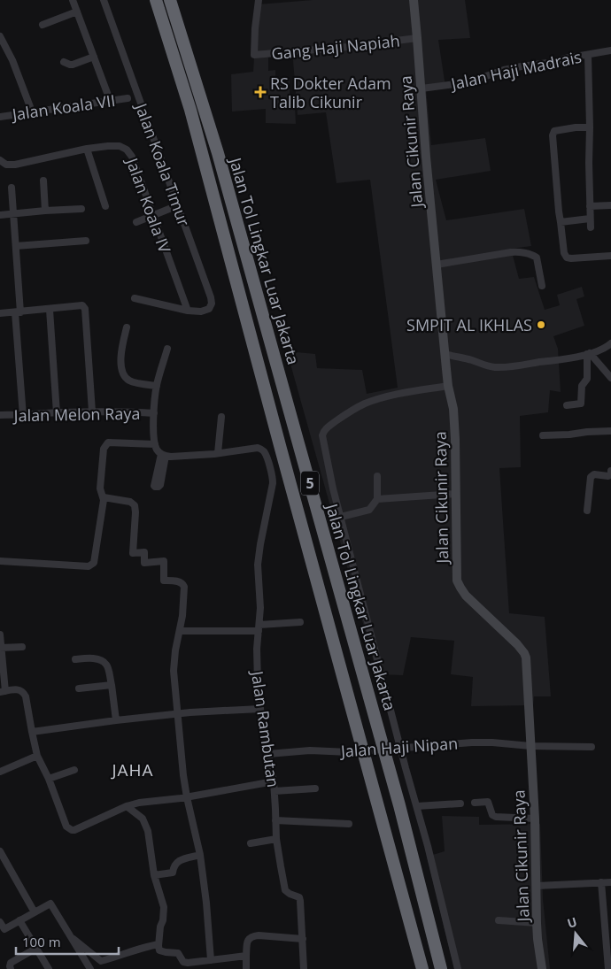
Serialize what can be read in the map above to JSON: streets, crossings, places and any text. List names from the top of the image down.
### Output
{
  "streets": {
    "highway": ["Jalan Tol Lingkar Luar Jakarta", "5"],
    "street": [
      "Gang Haji Napiah",
      "Jalan Haji Madrais",
      "Jalan Koala VII",
      "Jalan Cikunir Raya",
      "Jalan Koala Timur",
      "Jalan Koala IV",
      "Jalan Melon Raya",
      "Jalan Rambutan",
      "Jalan Haji Nipan"
    ]
  },
  "crossings": [
    ["Gang Haji Napiah", "Jalan Cikunir Raya"],
    ["Jalan Haji Madrais", "Jalan Cikunir Raya"],
    ["Jalan Cikunir Raya", "Jalan Haji Nipan"],
    ["Jalan Koala Timur", "Jalan Koala IV"],
    ["Jalan Rambutan", "Jalan Haji Nipan"]
  ],
  "districts": ["JAHA"],
  "places": {
    "health": ["RS Dokter Adam Talib Cikunir"],
    "other": ["SMPIT AL IKHLAS"]
  },
  "scale_bar": "100 m",
  "north": "top"
}
